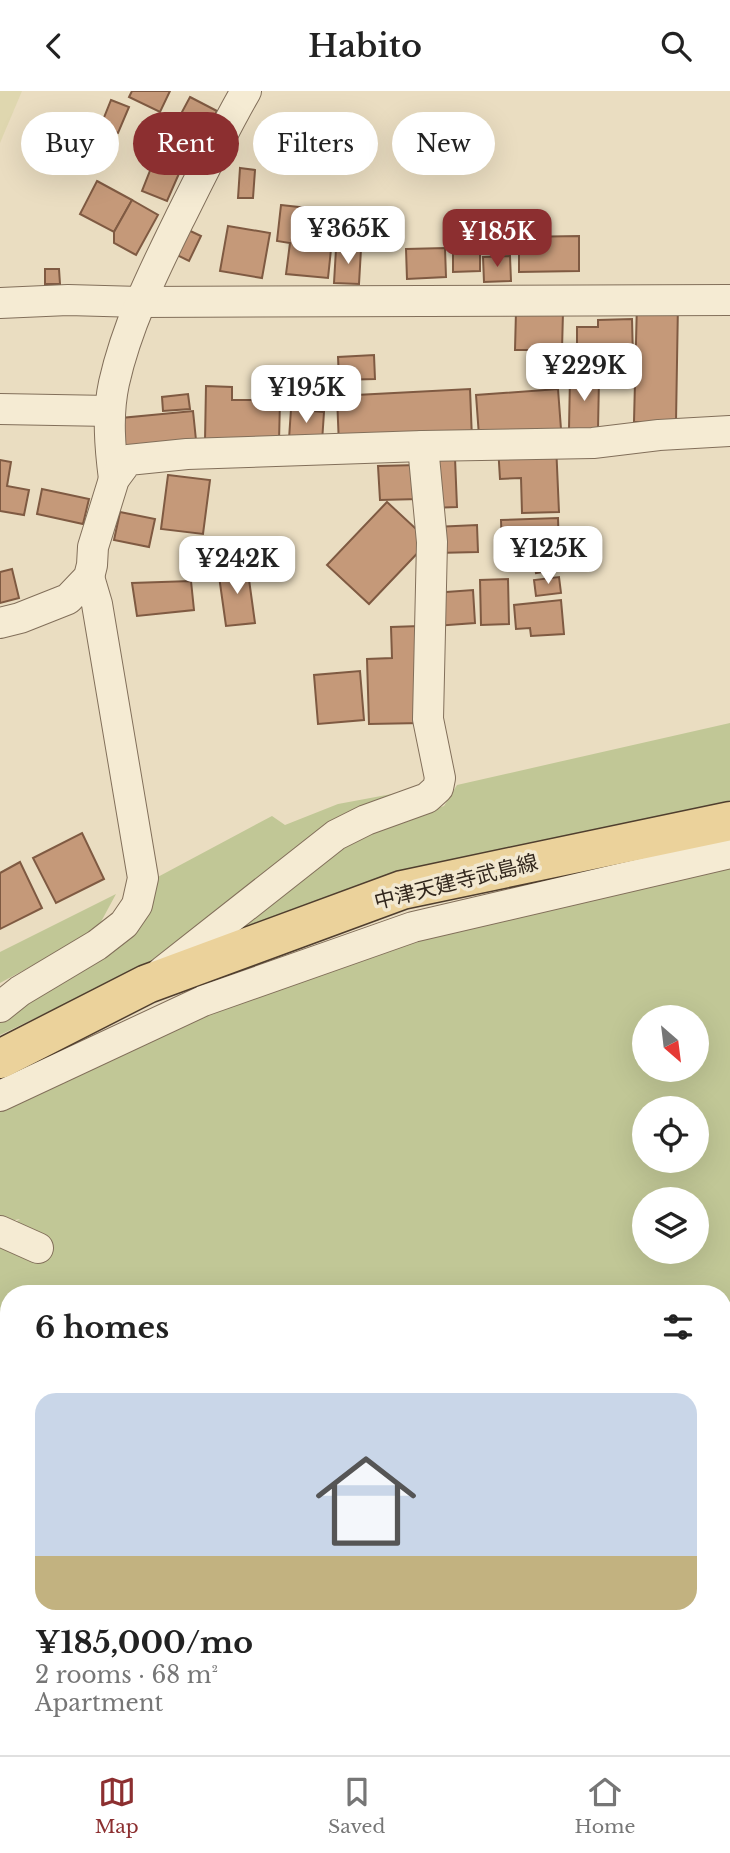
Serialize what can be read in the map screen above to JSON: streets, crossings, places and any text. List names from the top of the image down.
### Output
{
  "streets": {
    "main road": ["中津天建寺武島線"]
  },
  "north": "bottom right",
  "page": {
    "header": "Habito",
    "chip": [
      "Buy",
      "Rent",
      "Filters",
      "New"
    ],
    "price": [
      "¥365K",
      "¥185K",
      "¥229K",
      "¥195K",
      "¥125K",
      "¥242K"
    ],
    "heading": "6 homes",
    "list": [
      {
        "name": "¥185,000/mo",
        "note": "2 rooms · 68 m² · Apartment"
      }
    ],
    "tabs": ["Map", "Saved", "Home"]
  }
}
